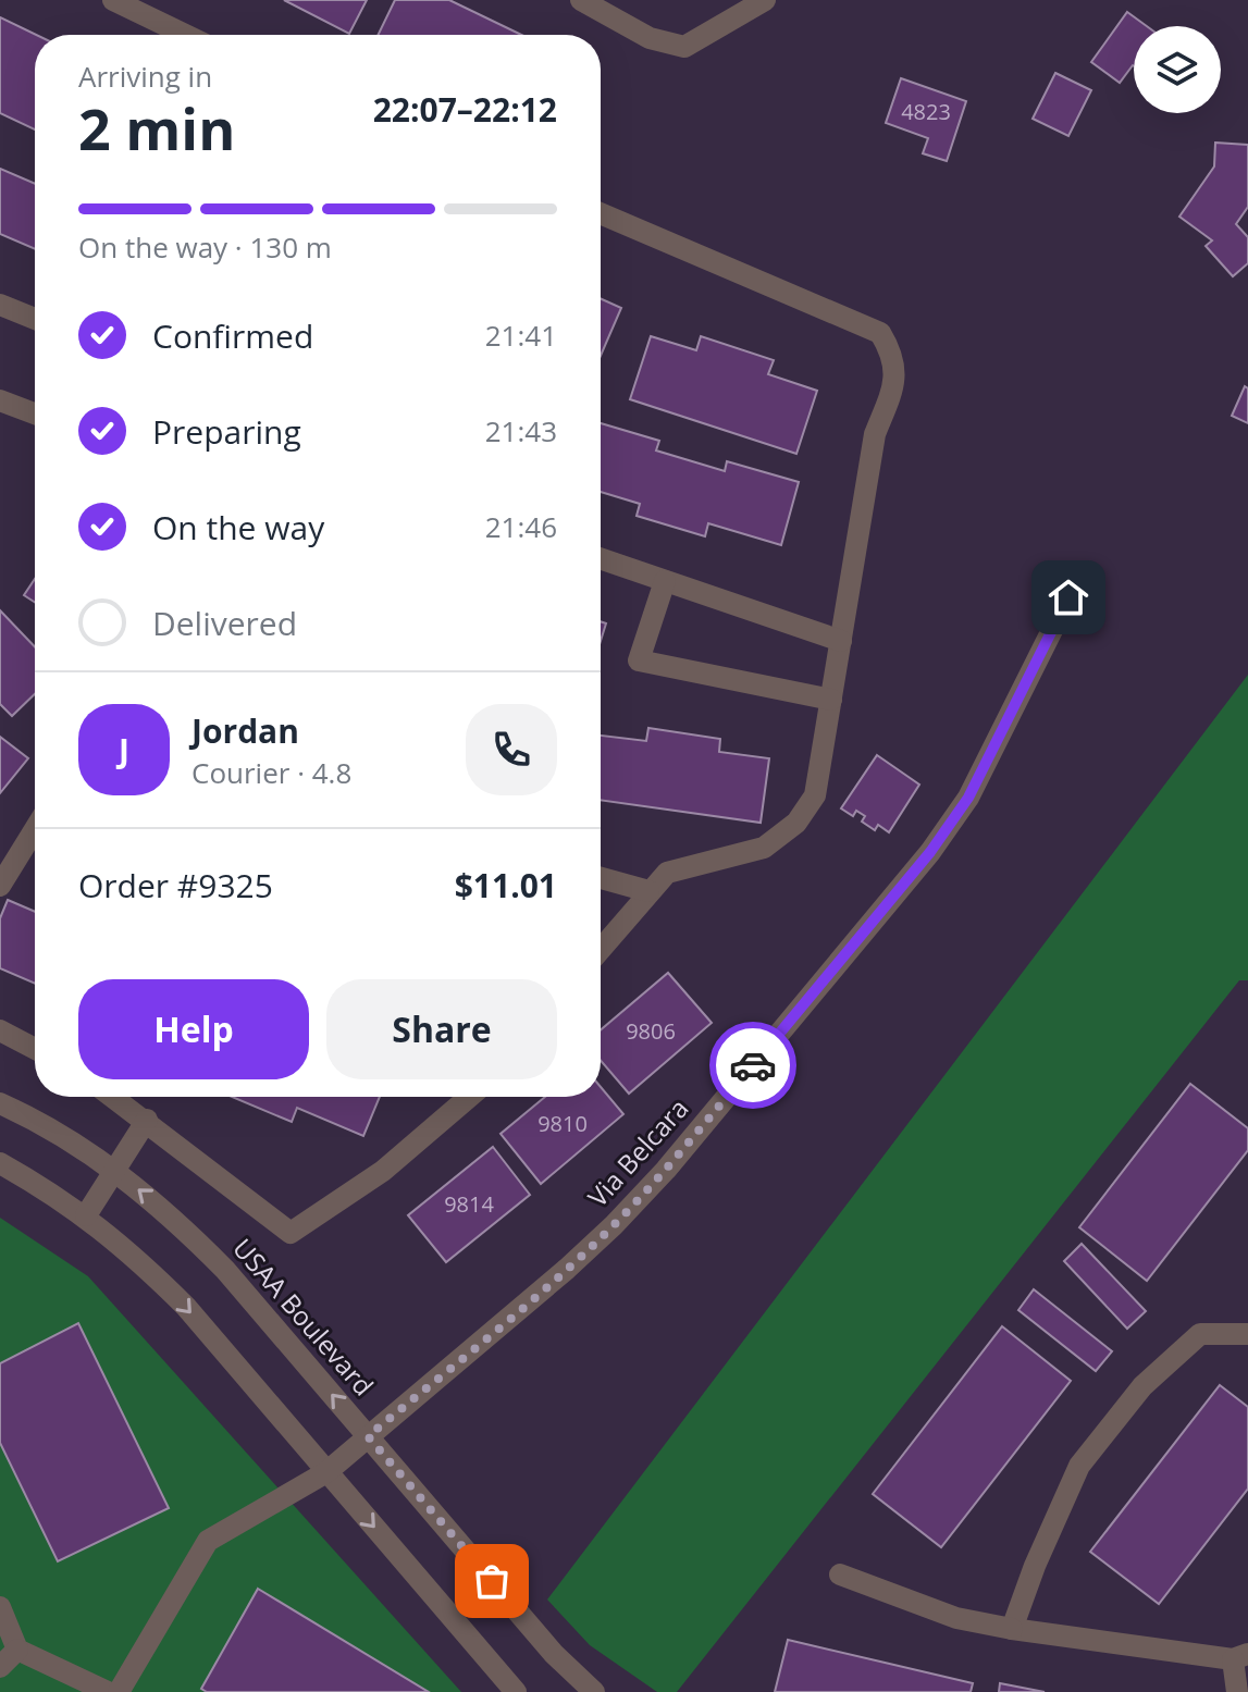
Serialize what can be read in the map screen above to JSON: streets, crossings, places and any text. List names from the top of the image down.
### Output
{
  "streets": {
    "street": ["Via Belcara", "USAA Boulevard"]
  },
  "crossings": [
    ["Via Belcara", "USAA Boulevard"]
  ],
  "house_numbers": [
    "4823",
    "9806",
    "9810",
    "9814"
  ],
  "page": {
    "heading": ["2 min", "Arriving in", "22:07–22:12"],
    "panel": [
      "Jordan",
      "Courier · 4.8",
      "Order #9325",
      "$11.01"
    ],
    "bar": "On the way · 130 m",
    "list": [
      ["Confirmed", "21:41"],
      ["Preparing", "21:43"],
      ["On the way", "21:46"],
      "Delivered"
    ],
    "round": "J",
    "buttons": ["Help", "Share"]
  }
}
